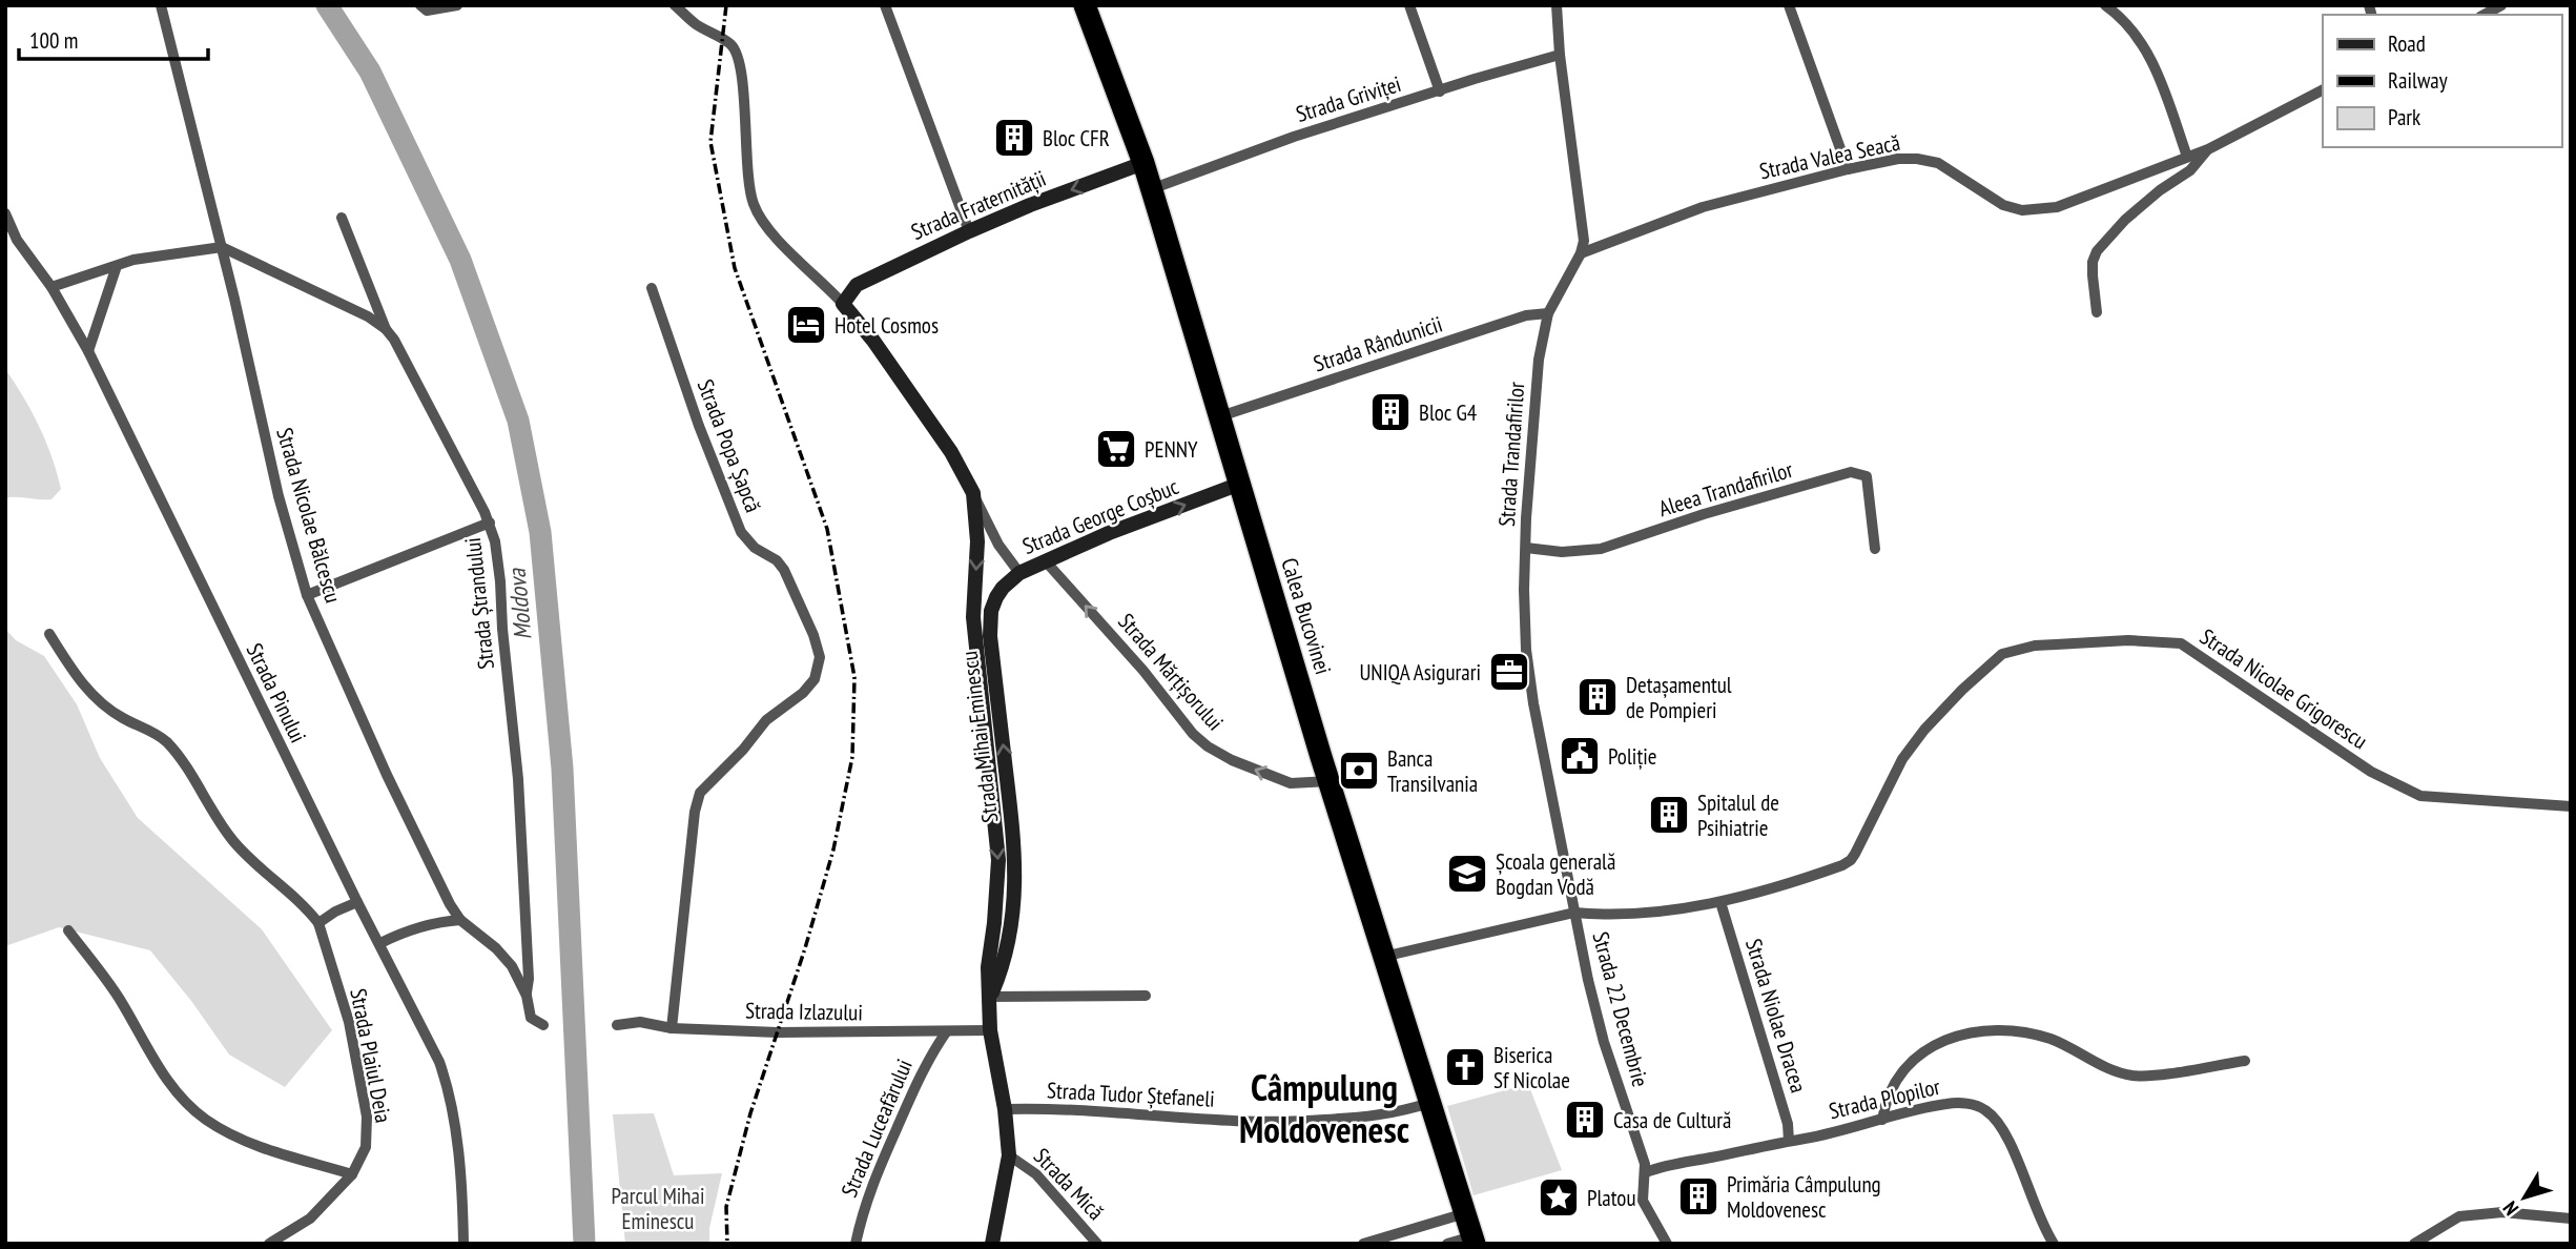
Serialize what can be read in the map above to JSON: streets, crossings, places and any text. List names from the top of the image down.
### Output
{
  "streets": {
    "highway": ["Calea Bucovinei"],
    "street": [
      "Strada Griviței",
      "Strada Valea Seacă",
      "Strada Fraternității",
      "Strada Rândunicii",
      "Strada Popa Șapcă",
      "Strada Trandafirilor",
      "Aleea Trandafirilor",
      "Strada Nicolae Bălcescu",
      "Strada George Coșbuc",
      "Strada Ștrandului",
      "Strada Mărțișorului",
      "Strada Nicolae Grigorescu",
      "Strada Pinului",
      "Strada Mihai Eminescu",
      "Strada 22 Decembrie",
      "Strada Izlazului",
      "Strada Niolae Dracea",
      "Strada Plaiul Deia",
      "Strada Tudor Ștefaneli",
      "Strada Plopilor",
      "Strada Luceafărului",
      "Strada Mică"
    ]
  },
  "crossings": [
    ["Strada Griviței", "Strada Trandafirilor"],
    ["Strada Griviței", "Calea Bucovinei"],
    ["Strada Valea Seacă", "Strada Trandafirilor"],
    ["Strada Fraternității", "Calea Bucovinei"],
    ["Strada Fraternității", "Strada Mihai Eminescu"],
    ["Strada Rândunicii", "Strada Trandafirilor"],
    ["Strada Rândunicii", "Calea Bucovinei"],
    ["Strada Popa Șapcă", "Strada Izlazului"],
    ["Strada Trandafirilor", "Aleea Trandafirilor"],
    ["Strada Trandafirilor", "Strada Nicolae Grigorescu"],
    ["Strada Trandafirilor", "Strada 22 Decembrie"],
    ["Strada Nicolae Bălcescu", "Strada Ștrandului"],
    ["Strada George Coșbuc", "Calea Bucovinei"],
    ["Strada George Coșbuc", "Strada Mărțișorului"],
    ["Strada George Coșbuc", "Strada Mihai Eminescu"],
    ["Calea Bucovinei", "Strada Mărțișorului"],
    ["Calea Bucovinei", "Strada Nicolae Grigorescu"],
    ["Calea Bucovinei", "Strada Tudor Ștefaneli"],
    ["Strada Nicolae Grigorescu", "Strada 22 Decembrie"],
    ["Strada Nicolae Grigorescu", "Strada Niolae Dracea"],
    ["Strada Mihai Eminescu", "Strada Izlazului"],
    ["Strada Mihai Eminescu", "Strada Tudor Ștefaneli"],
    ["Strada Mihai Eminescu", "Strada Mică"],
    ["Strada 22 Decembrie", "Strada Plopilor"],
    ["Strada Izlazului", "Strada Luceafărului"],
    ["Strada Niolae Dracea", "Strada Plopilor"]
  ],
  "one_way": ["Strada Fraternității", "Strada George Coșbuc", "Strada Mărțișorului"],
  "districts": ["Câmpulung Moldovenesc"],
  "water": ["Moldova"],
  "parks": ["Parcul Mihai Eminescu"],
  "places": {
    "building": [
      "Bloc CFR",
      "Bloc G4",
      "Detașamentul de Pompieri",
      "Spitalul de Psihiatrie",
      "Casa de Cultură",
      "Primăria Câmpulung Moldovenesc"
    ],
    "hotel": ["Hotel Cosmos"],
    "supermarket": ["PENNY"],
    "office": ["UNIQA Asigurari"],
    "public building": ["Poliție"],
    "bank": ["Banca Transilvania"],
    "school or university": ["Școala generală Bogdan Vodă"],
    "church": ["Biserica Sf Nicolae"],
    "place": ["Platou"]
  },
  "legend": ["Road", "Railway", "Park"],
  "scale_bar": "100 m",
  "north": "bottom left"
}
